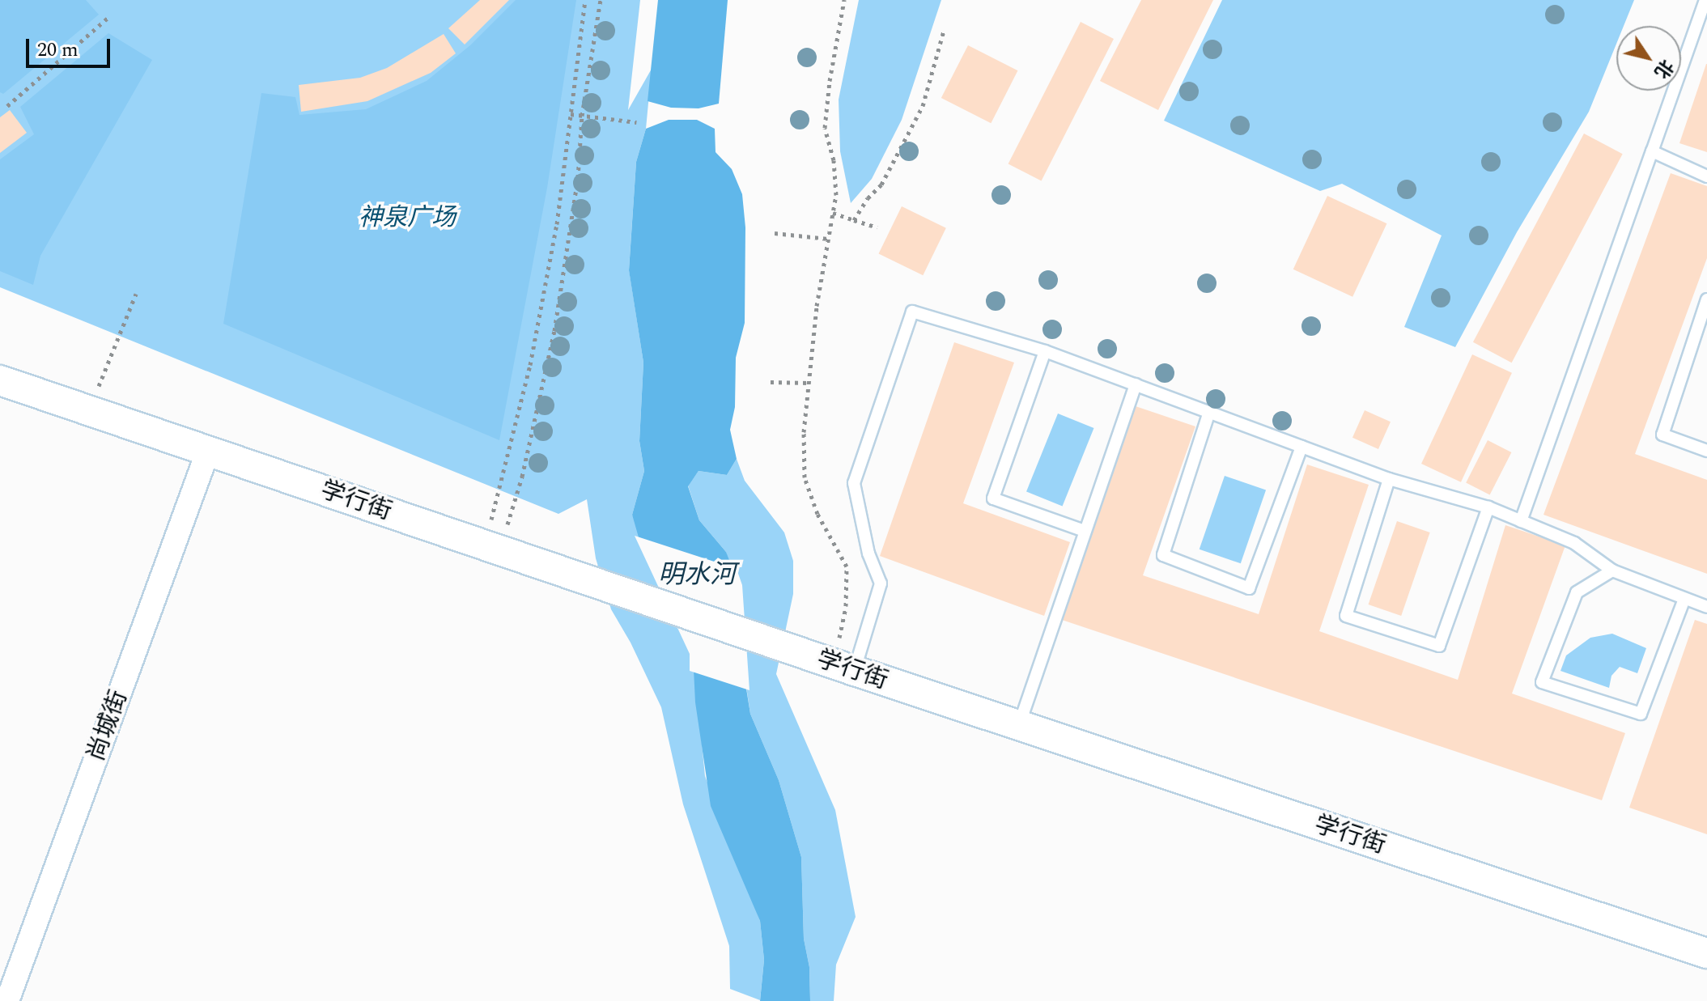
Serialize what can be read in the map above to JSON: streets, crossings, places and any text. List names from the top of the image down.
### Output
{
  "streets": {
    "street": ["学行街", "尚城街"]
  },
  "crossings": [
    ["学行街", "尚城街"]
  ],
  "water": ["明水河"],
  "parks": ["神泉广场"],
  "scale_bar": "20 m",
  "north": "bottom right"
}
